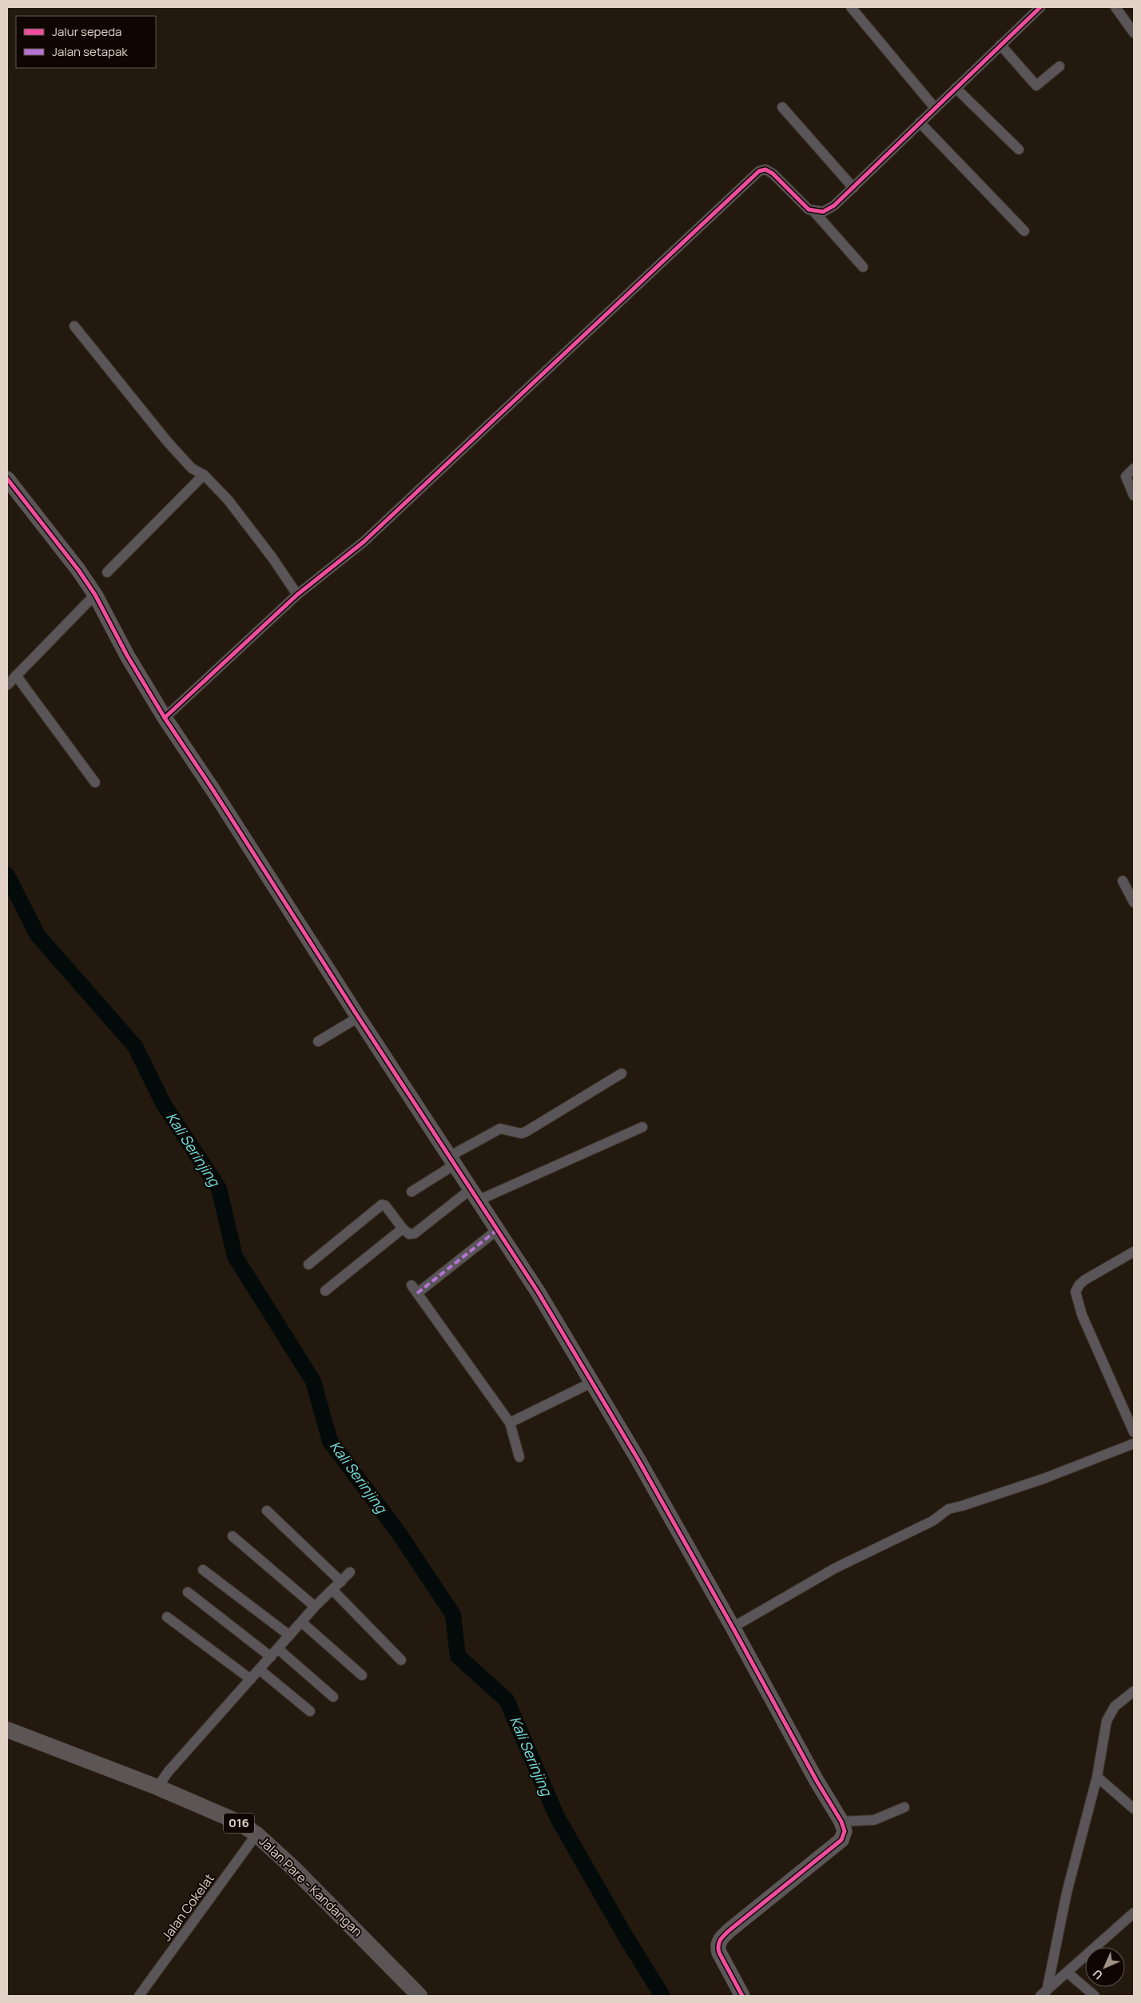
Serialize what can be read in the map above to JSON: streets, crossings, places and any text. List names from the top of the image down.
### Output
{
  "streets": {
    "main road": ["016", "Jalan Pare - Kandangan"],
    "street": ["Jalan Cokelat"]
  },
  "crossings": [
    ["Jalan Pare - Kandangan", "Jalan Cokelat"]
  ],
  "water": ["Kali Serinjing"],
  "legend": ["Jalur sepeda", "Jalan setapak"],
  "north": "bottom left"
}
